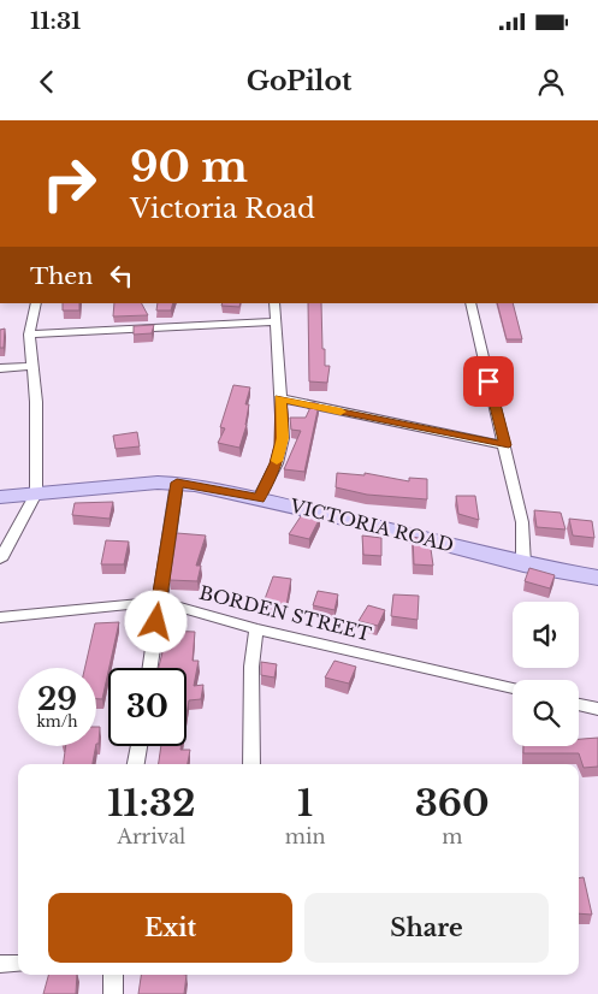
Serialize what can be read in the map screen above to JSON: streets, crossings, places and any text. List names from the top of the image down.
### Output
{
  "streets": {
    "main road": ["VICTORIA ROAD"],
    "street": ["BORDEN STREET"]
  },
  "page": {
    "status": "11:31",
    "header": "GoPilot",
    "turn": ["90 m", "Victoria Road"],
    "then": "Then",
    "speed": "29 km/h",
    "limit": "30",
    "eta": [
      "11:32",
      "Arrival",
      "1",
      "min",
      "360",
      "m"
    ],
    "buttons": ["Exit", "Share"]
  }
}
